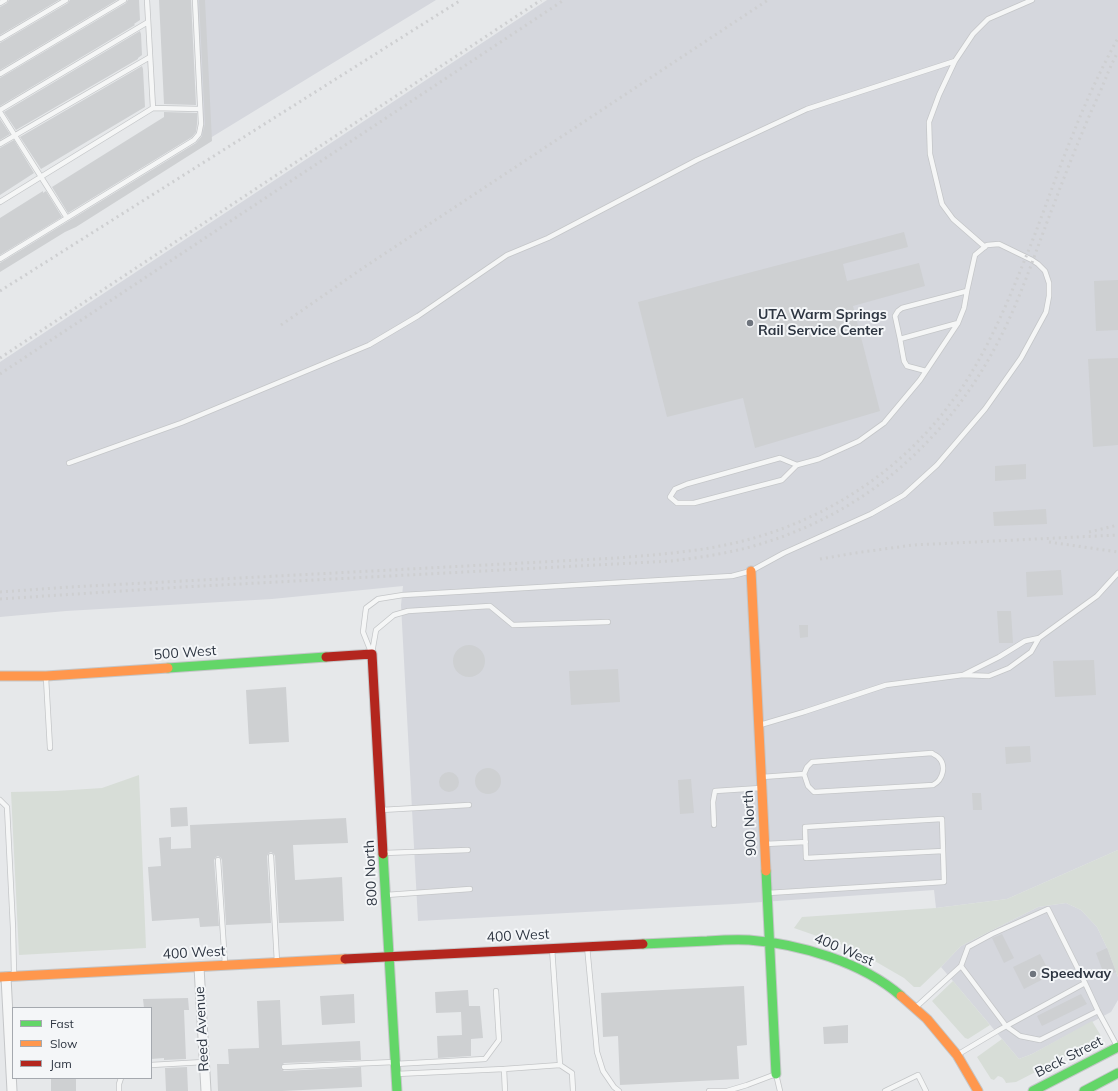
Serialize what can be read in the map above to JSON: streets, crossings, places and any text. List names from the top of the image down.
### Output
{
  "streets": {
    "street": [
      "500 West",
      "900 North",
      "800 North",
      "400 West",
      "Reed Avenue",
      "Beck Street"
    ]
  },
  "crossings": [
    ["500 West", "800 North"],
    ["900 North", "400 West"],
    ["800 North", "400 West"],
    ["400 West", "Reed Avenue"]
  ],
  "places": ["UTA Warm Springs Rail Service Center", "Speedway"],
  "legend": ["Fast", "Slow", "Jam"]
}
